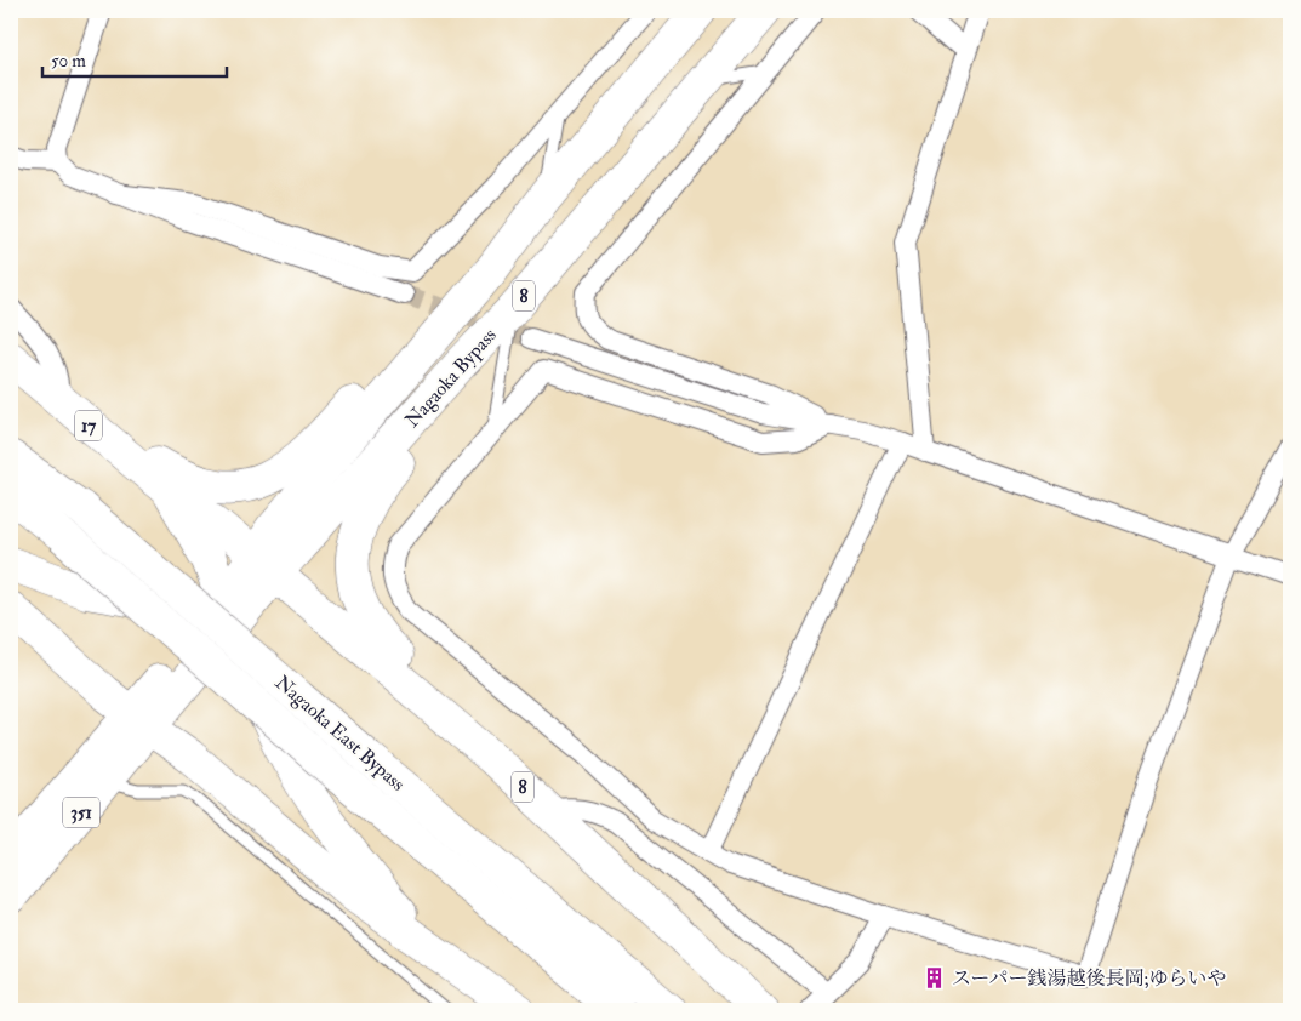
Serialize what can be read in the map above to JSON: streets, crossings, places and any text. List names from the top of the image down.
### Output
{
  "streets": {
    "highway": [
      "8",
      "Nagaoka Bypass",
      "17",
      "Nagaoka East Bypass",
      "351"
    ]
  },
  "crossings": [
    ["8", "Nagaoka Bypass"],
    ["8", "17"],
    ["8", "Nagaoka East Bypass"],
    ["8", "351"],
    ["Nagaoka Bypass", "17"]
  ],
  "places": {
    "building": ["スーパー銭湯越後長岡;ゆらいや"]
  },
  "scale_bar": "50 m"
}
